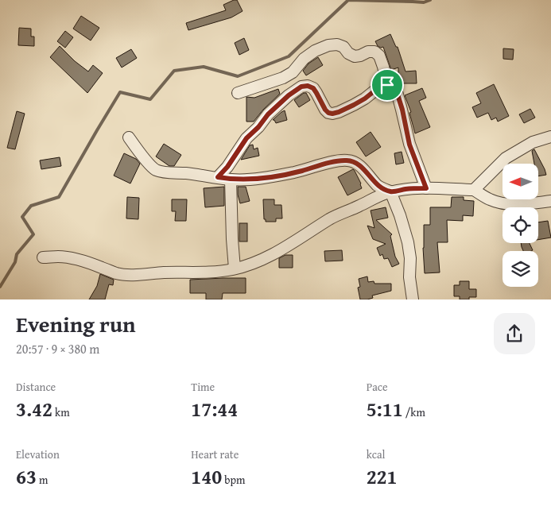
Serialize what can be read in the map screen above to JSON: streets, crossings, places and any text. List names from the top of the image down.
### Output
{
  "north": "left",
  "page": {
    "heading": ["Evening run", "20:57 · 9 × 380 m"],
    "stats": [
      ["Distance", "3.42 km"],
      ["Time", "17:44"],
      ["Pace", "5:11 /km"],
      ["Elevation", "63 m"],
      ["Heart rate", "140 bpm"],
      ["kcal", "221"]
    ]
  }
}
